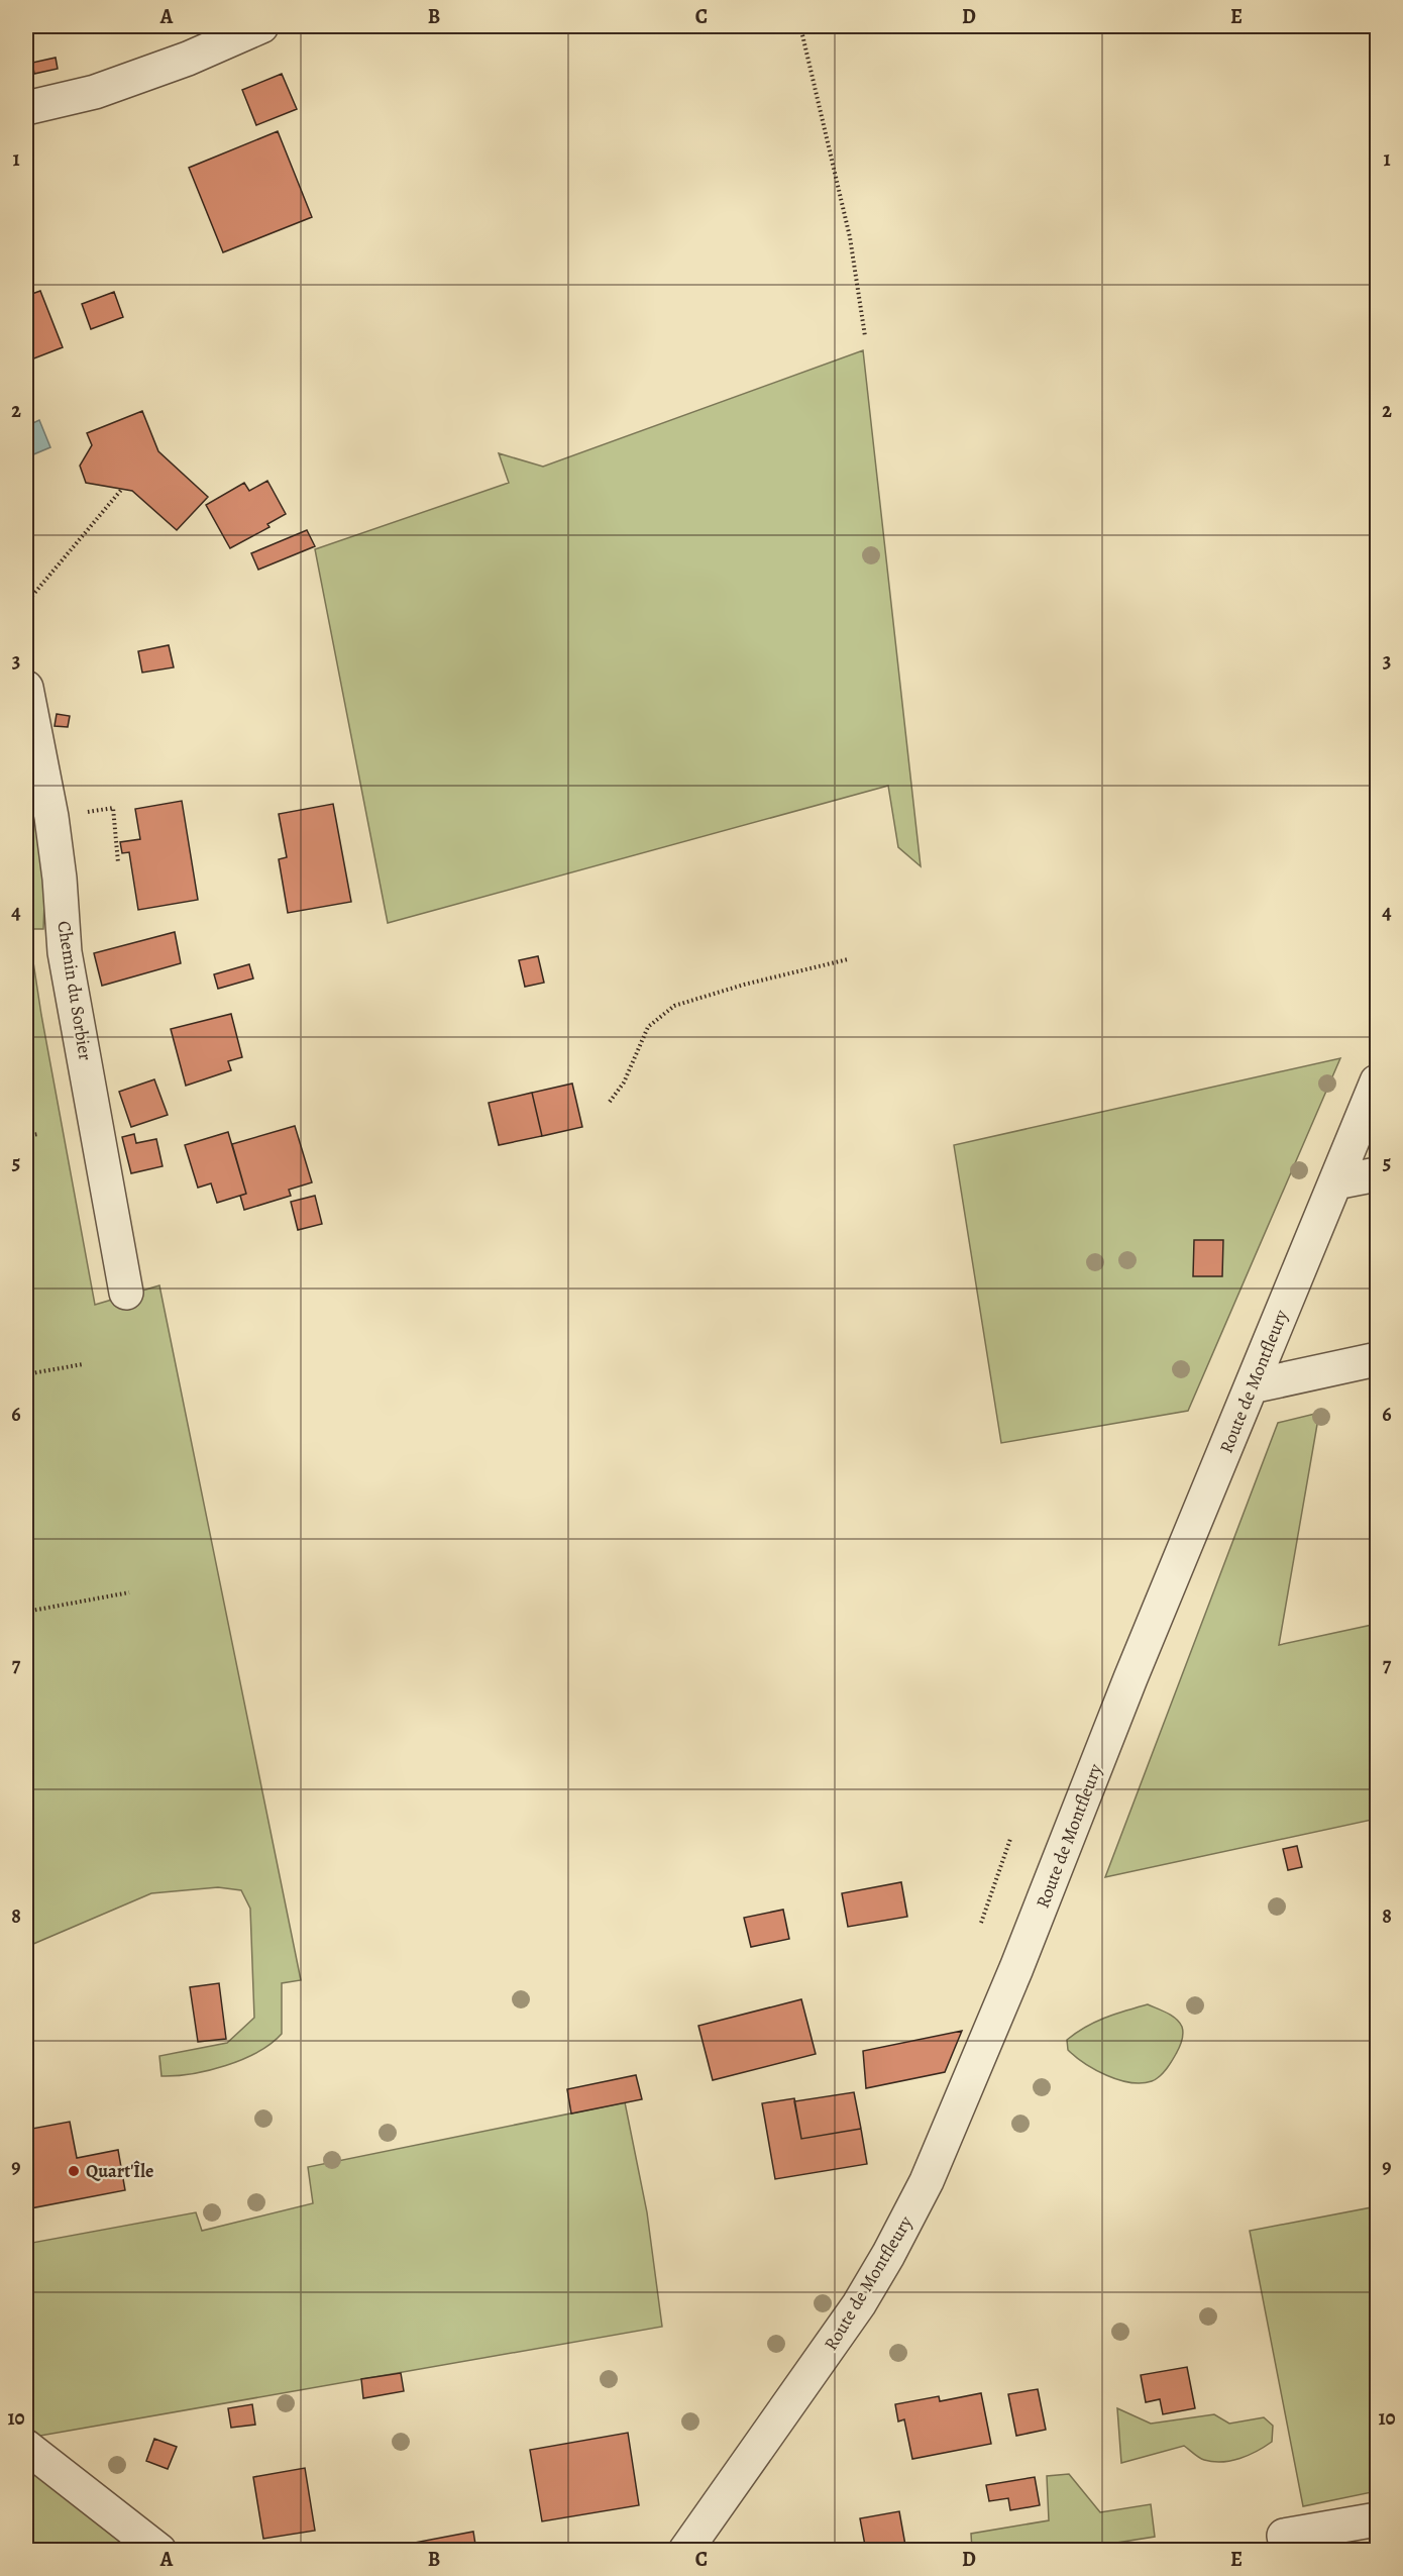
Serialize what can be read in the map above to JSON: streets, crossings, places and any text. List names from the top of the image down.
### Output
{
  "streets": {
    "street": ["Chemin du Sorbier", "Route de Montfleury"]
  },
  "places": ["Quart'Île"],
  "grid": {
    "columns": [
      "A",
      "B",
      "C",
      "D",
      "E"
    ],
    "rows": [
      "1",
      "2",
      "3",
      "4",
      "5",
      "6",
      "7",
      "8",
      "9",
      "10"
    ]
  }
}
